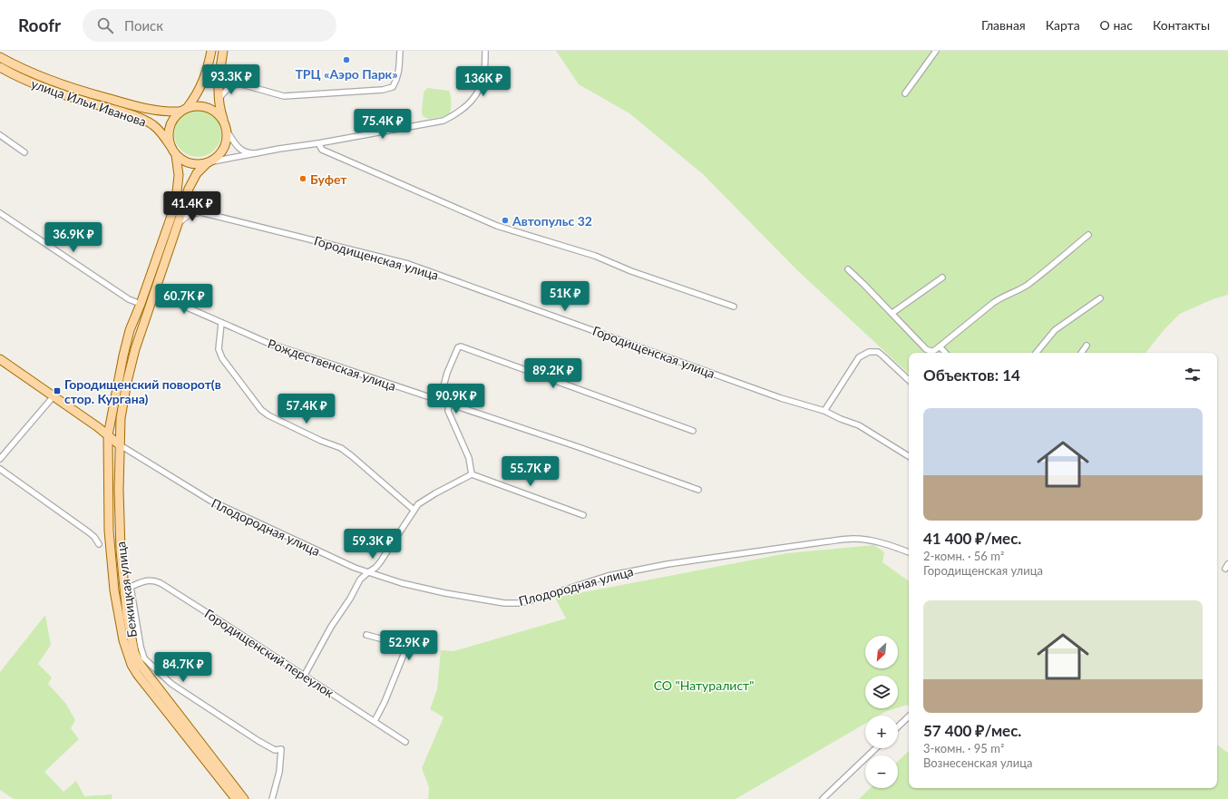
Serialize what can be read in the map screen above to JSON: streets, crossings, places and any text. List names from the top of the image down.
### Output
{
  "streets": {
    "main road": ["улица Ильи Иванова", "Бежицкая улица"],
    "street": [
      "Городищенская улица",
      "Рождественская улица",
      "Плодородная улица",
      "Городищенский переулок"
    ]
  },
  "crossings": [
    ["улица Ильи Иванова", "Бежицкая улица"],
    ["Рождественская улица", "Бежицкая улица"],
    ["Плодородная улица", "Бежицкая улица"]
  ],
  "parks": ["СО \"Натуралист\""],
  "places": {
    "other": ["ТРЦ «Аэро Парк»", "Буфет", "Автопульс 32"],
    "transit": ["Городищенский поворот(в стор. Кургана)"]
  },
  "north": "bottom left",
  "page": {
    "header": "Roofr",
    "search": "Поиск",
    "nav": [
      "Главная",
      "Карта",
      "О нас",
      "Контакты"
    ],
    "price": [
      "93.3K ₽",
      "136K ₽",
      "75.4K ₽",
      "41.4K ₽",
      "36.9K ₽",
      "51K ₽",
      "60.7K ₽",
      "89.2K ₽",
      "90.9K ₽",
      "57.4K ₽",
      "55.7K ₽",
      "59.3K ₽",
      "52.9K ₽",
      "84.7K ₽"
    ],
    "heading": "Объектов: 14",
    "list": [
      {
        "name": "41 400 ₽/мес.",
        "note": "2-комн. · 56 m² · Городищенская улица"
      },
      {
        "name": "57 400 ₽/мес.",
        "note": "3-комн. · 95 m² · Вознесенская улица"
      }
    ],
    "map_buttons": ["+", "−"]
  }
}
